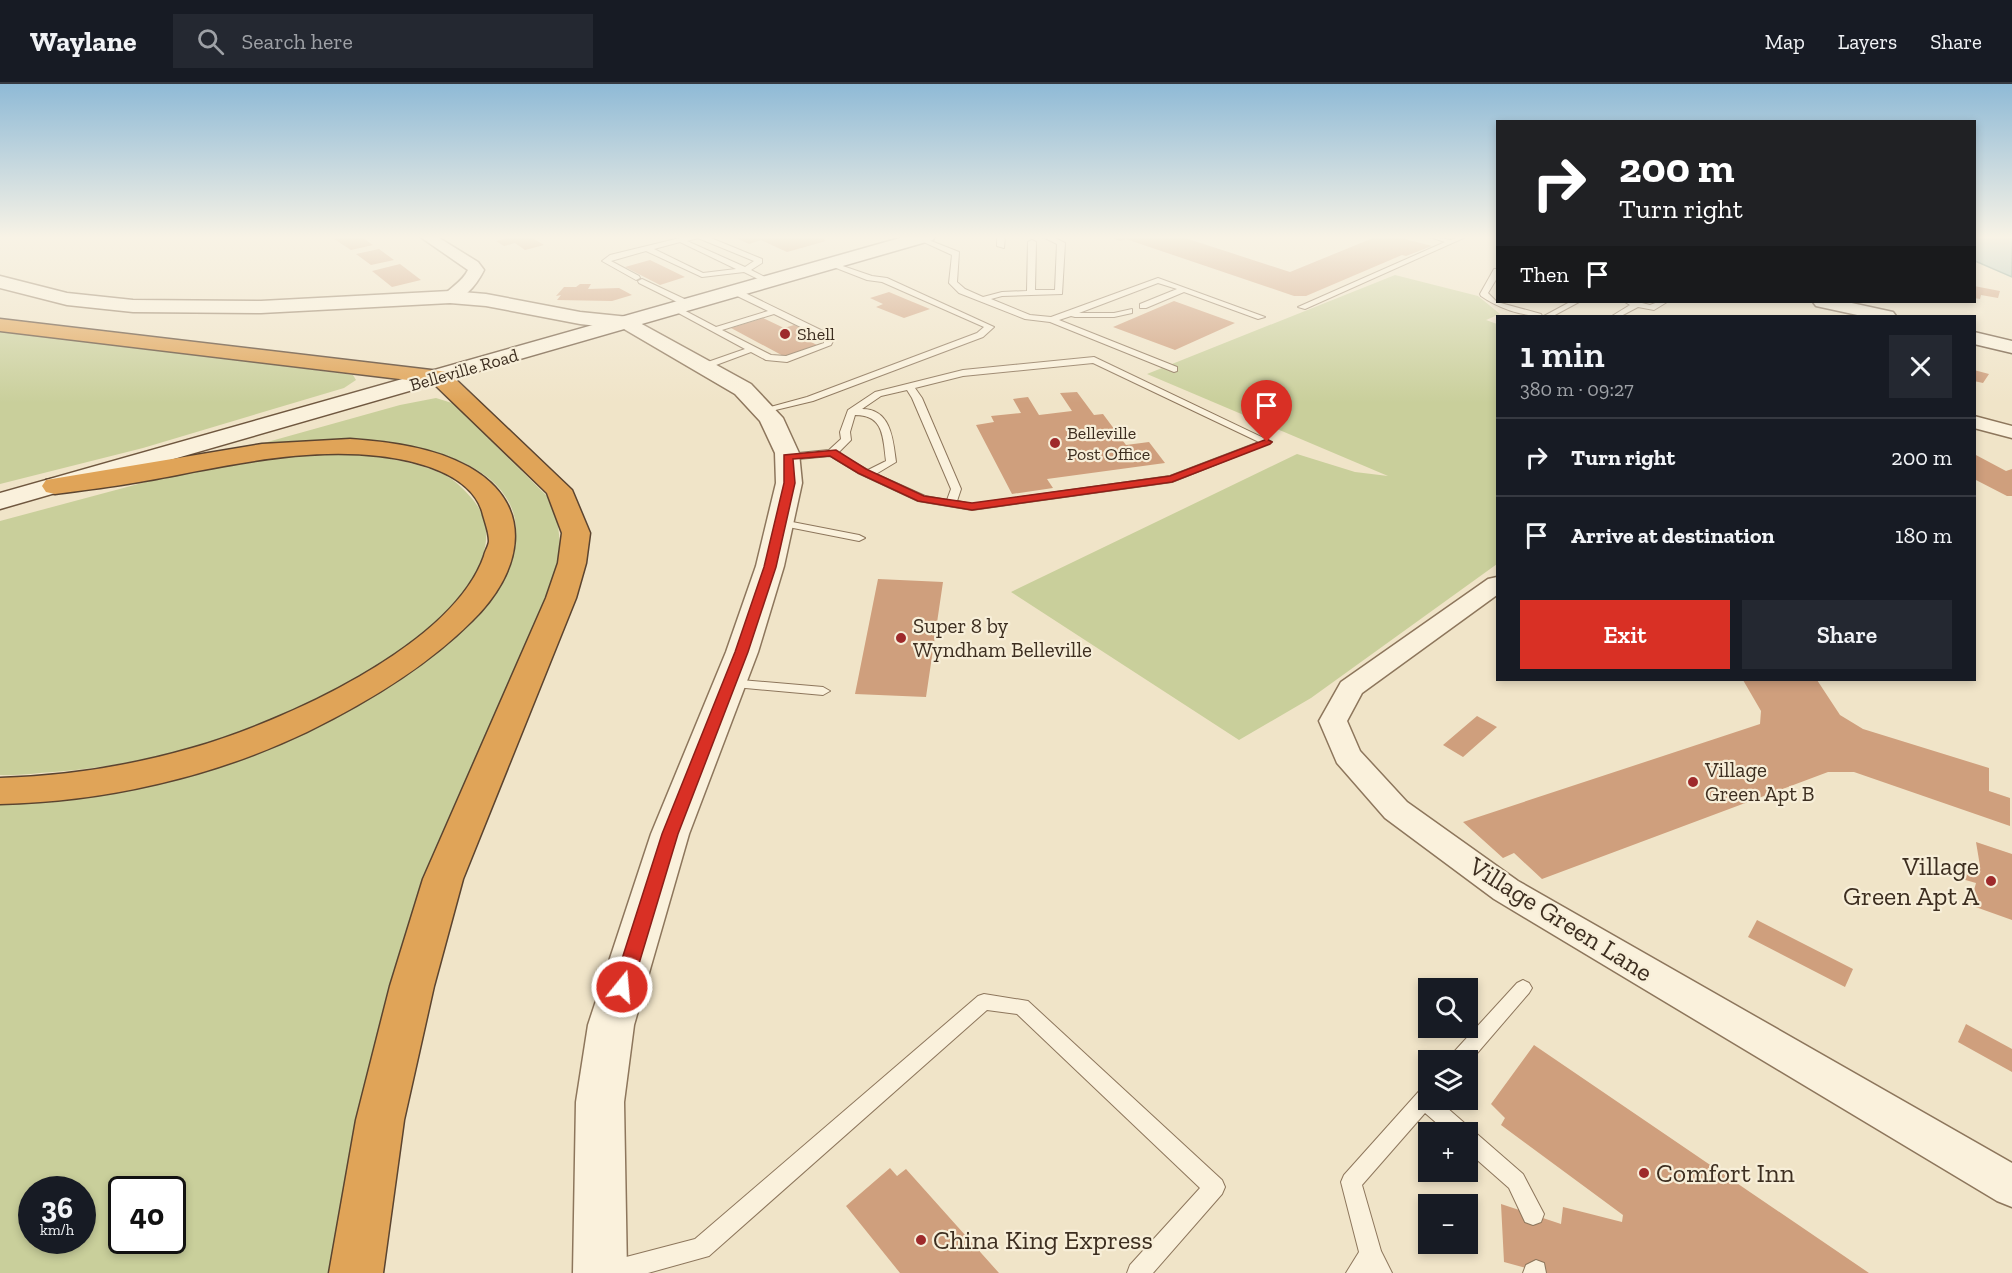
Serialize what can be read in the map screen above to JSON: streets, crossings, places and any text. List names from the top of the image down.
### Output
{
  "streets": {
    "street": ["Belleville Road", "Village Green Lane"]
  },
  "places": [
    "Shell",
    "Belleville Post Office",
    "Super 8 by Wyndham Belleville",
    "Village Green Apt B",
    "Village Green Apt A",
    "Comfort Inn",
    "China King Express"
  ],
  "page": {
    "header": "Waylane",
    "search": "Search here",
    "nav": ["Map", "Layers", "Share"],
    "turn": ["200 m", "Turn right"],
    "then": "Then",
    "heading": ["1 min", "380 m · 09:27"],
    "list": [
      {
        "name": "Turn right",
        "value": "200 m"
      },
      {
        "name": "Arrive at destination",
        "value": "180 m"
      }
    ],
    "buttons": ["Exit", "Share"],
    "map_buttons": ["+", "−"],
    "speed": "36 km/h",
    "limit": "40"
  }
}
